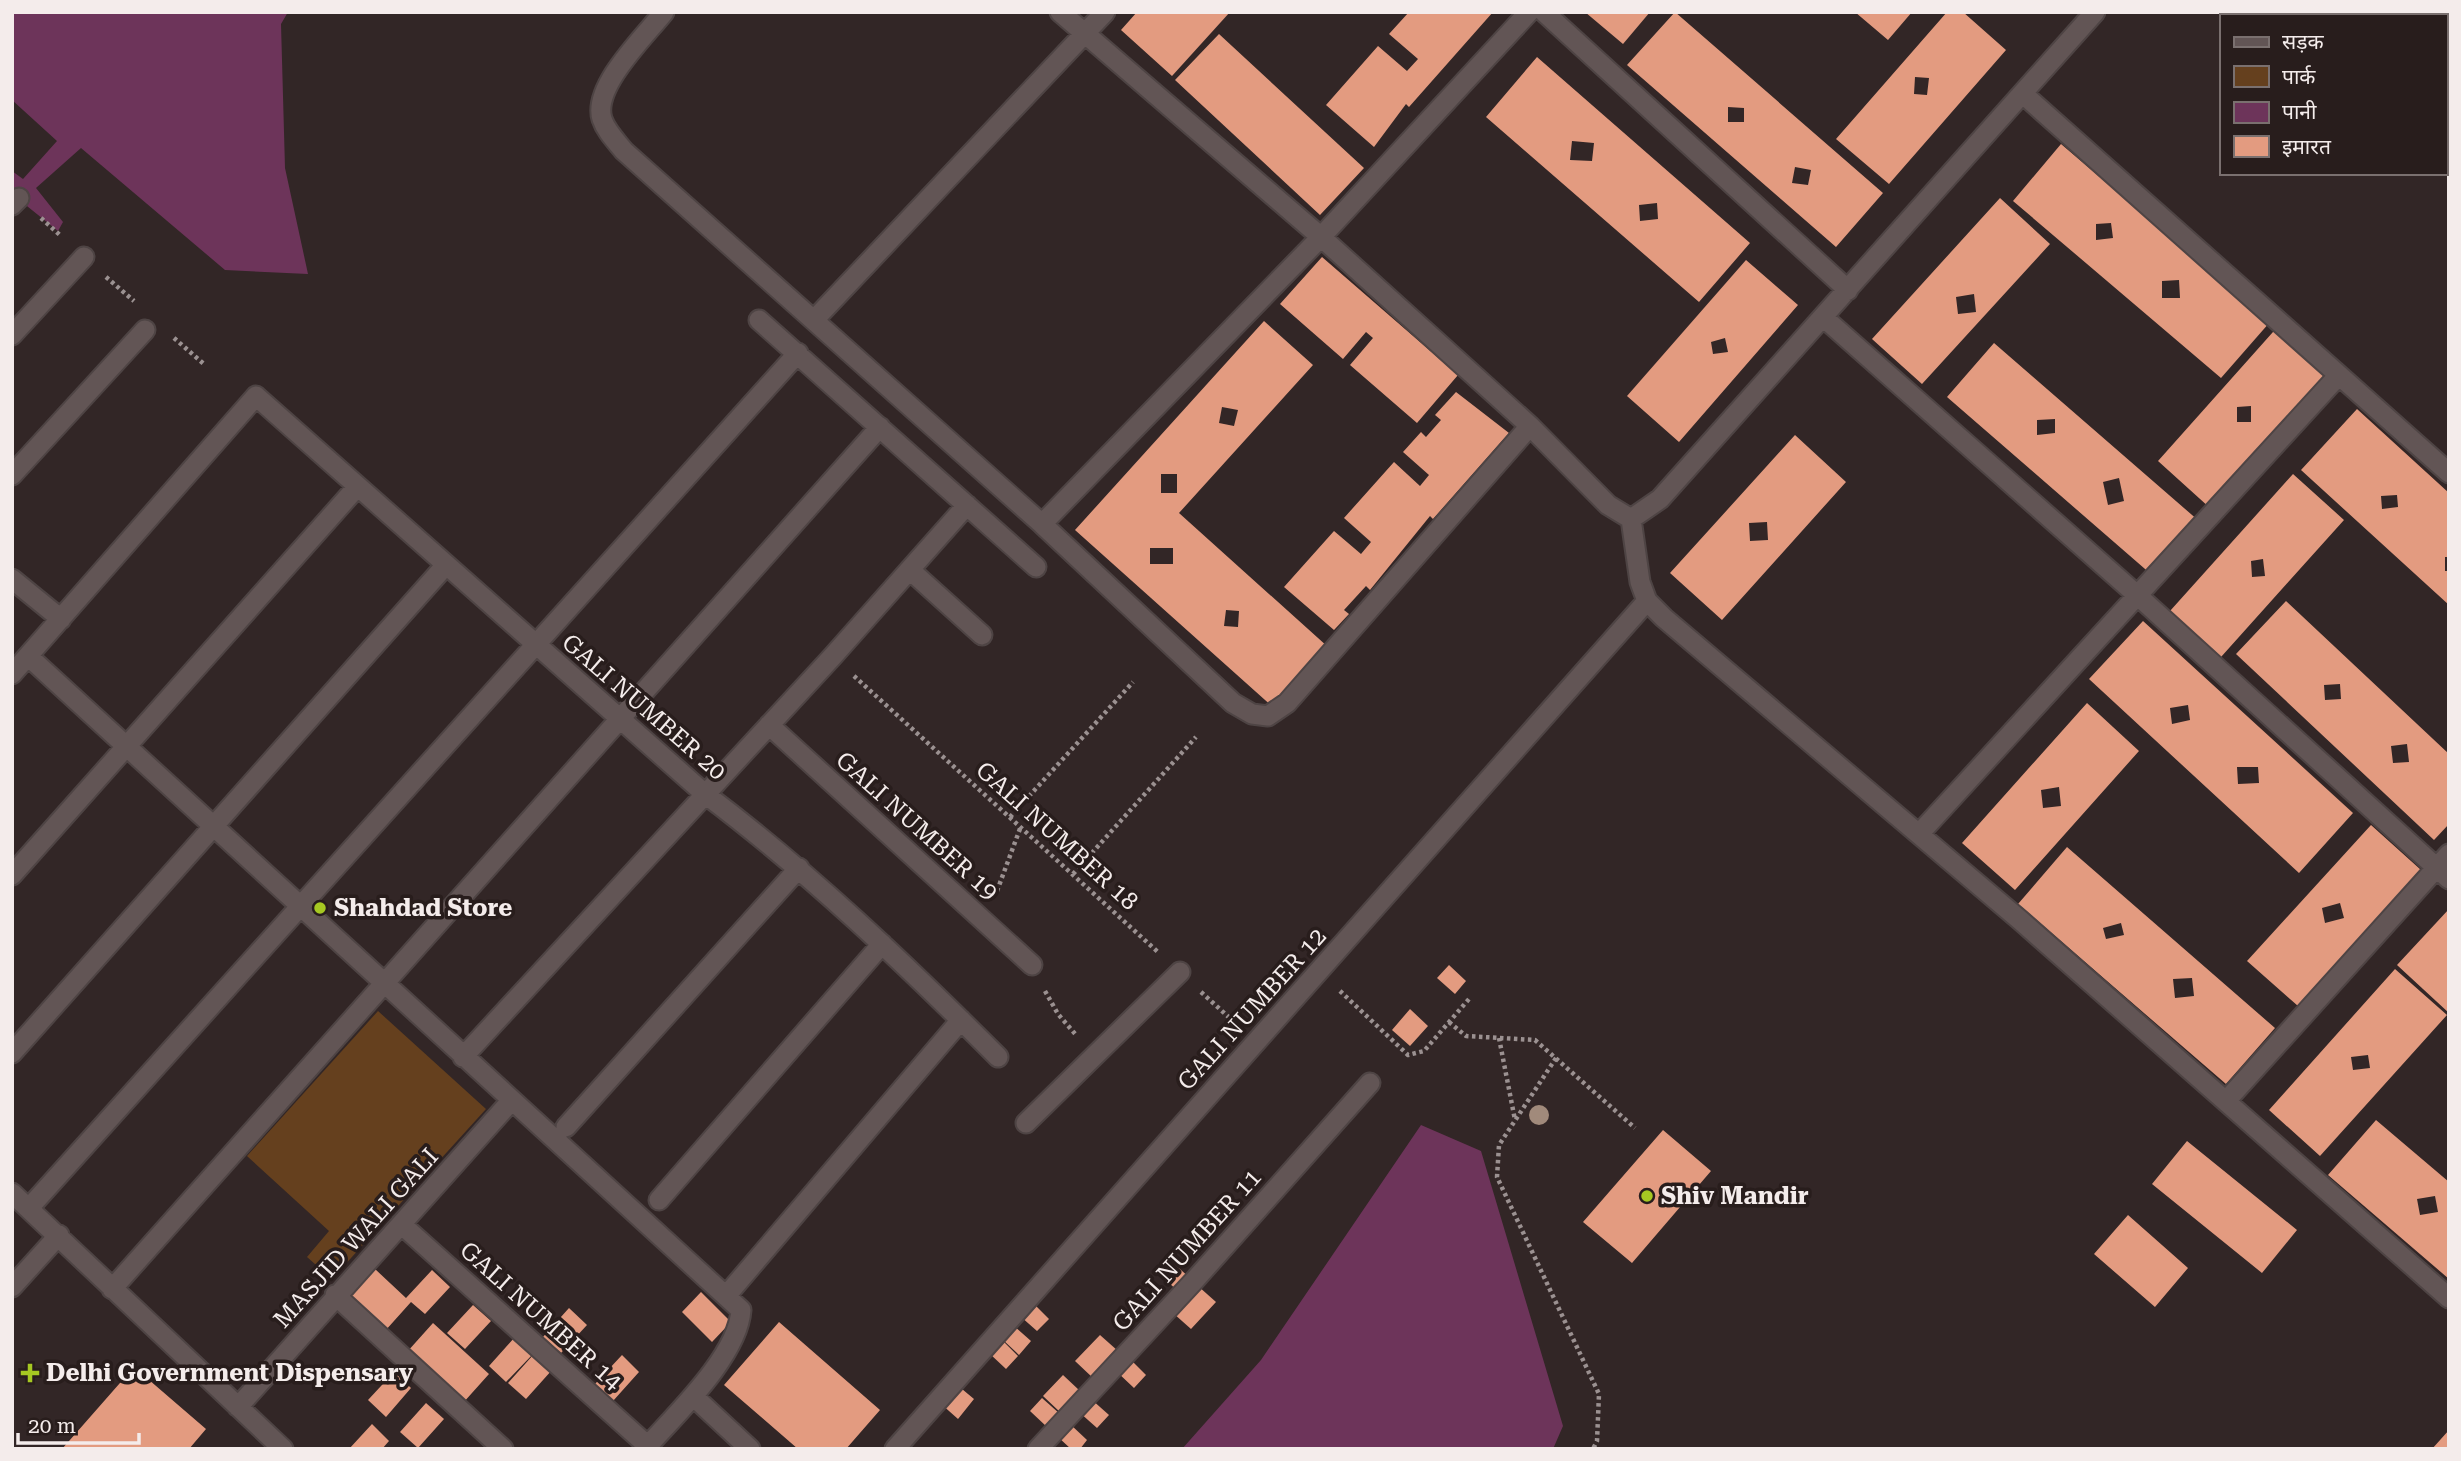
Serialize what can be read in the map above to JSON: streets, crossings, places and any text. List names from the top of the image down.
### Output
{
  "streets": {
    "street": [
      "GALI NUMBER 20",
      "GALI NUMBER 19",
      "GALI NUMBER 12",
      "MASJID WALI GALI",
      "GALI NUMBER 11",
      "GALI NUMBER 14"
    ],
    "path": ["GALI NUMBER 18"]
  },
  "crossings": [
    ["GALI NUMBER 18", "GALI NUMBER 12"],
    ["MASJID WALI GALI", "GALI NUMBER 14"]
  ],
  "places": {
    "other": ["Shahdad Store", "Shiv Mandir"],
    "health": ["Delhi Government Dispensary"]
  },
  "legend": [
    "सड़क",
    "पार्क",
    "पानी",
    "इमारत"
  ],
  "scale_bar": "20 m"
}
